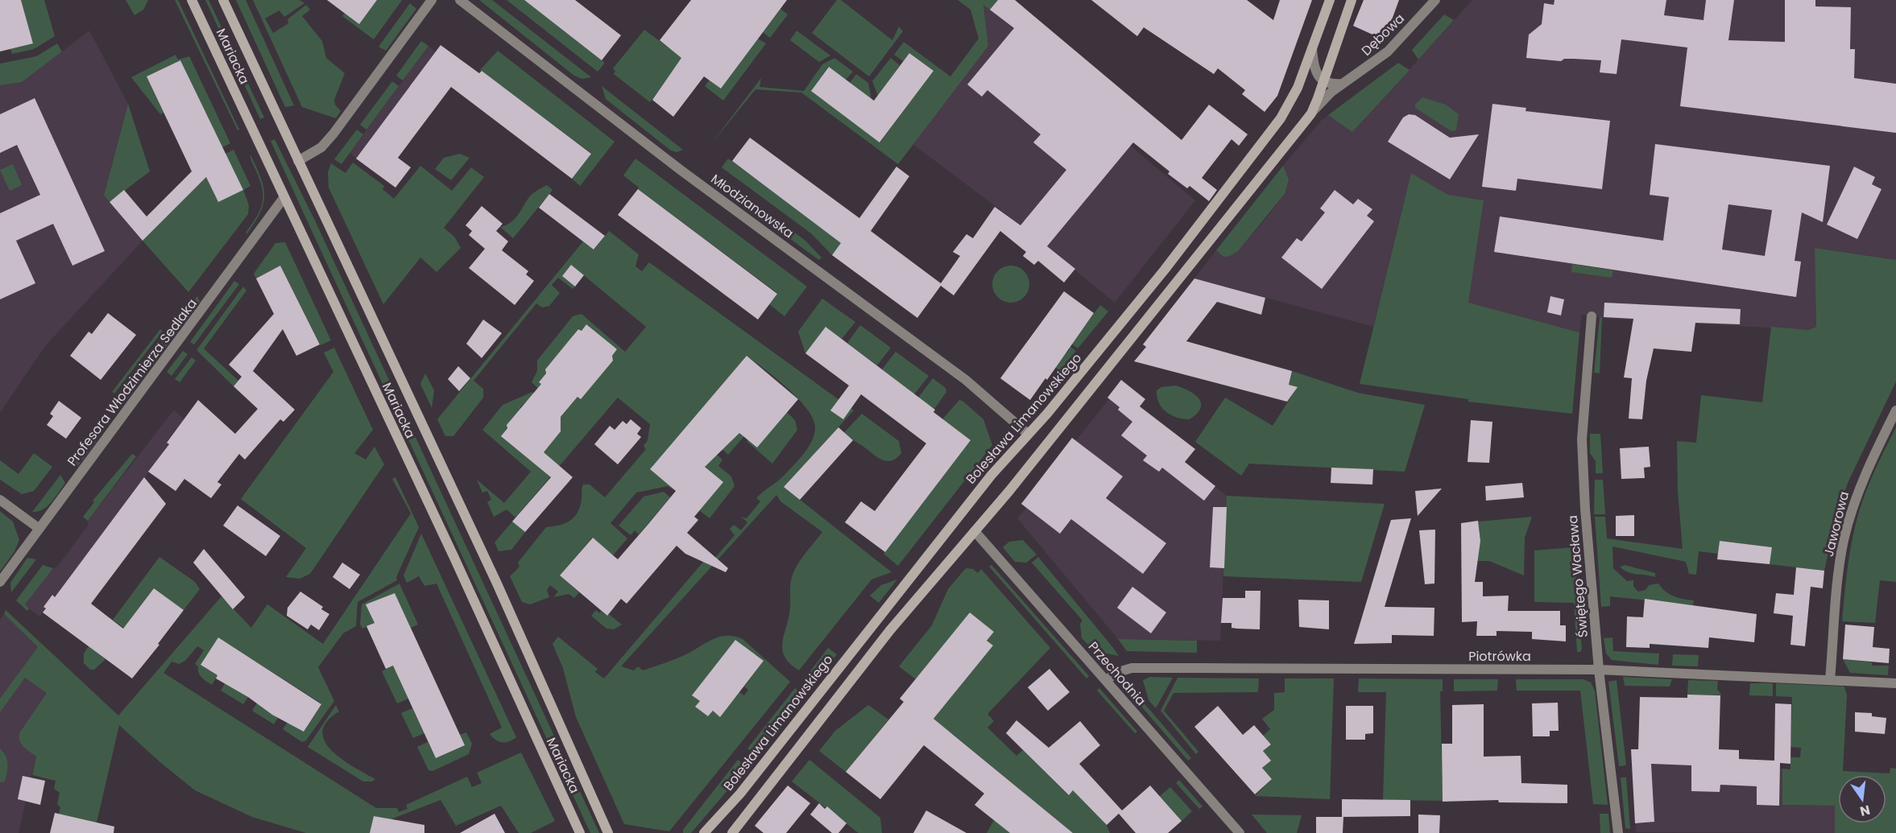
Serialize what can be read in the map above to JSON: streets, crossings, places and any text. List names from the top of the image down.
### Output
{
  "streets": {
    "street": [
      "Dębowa",
      "Mariacka",
      "Młodzianowska",
      "Profesora Włodzimierza Sedlaka",
      "Bolesława Limanowskiego",
      "Jaworowa",
      "Świętego Wacława",
      "Piotrówka",
      "Przechodnia"
    ]
  },
  "crossings": [
    ["Mariacka", "Profesora Włodzimierza Sedlaka"],
    ["Młodzianowska", "Bolesława Limanowskiego"],
    ["Jaworowa", "Piotrówka"],
    ["Świętego Wacława", "Piotrówka"],
    ["Piotrówka", "Przechodnia"]
  ],
  "north": "bottom"
}
